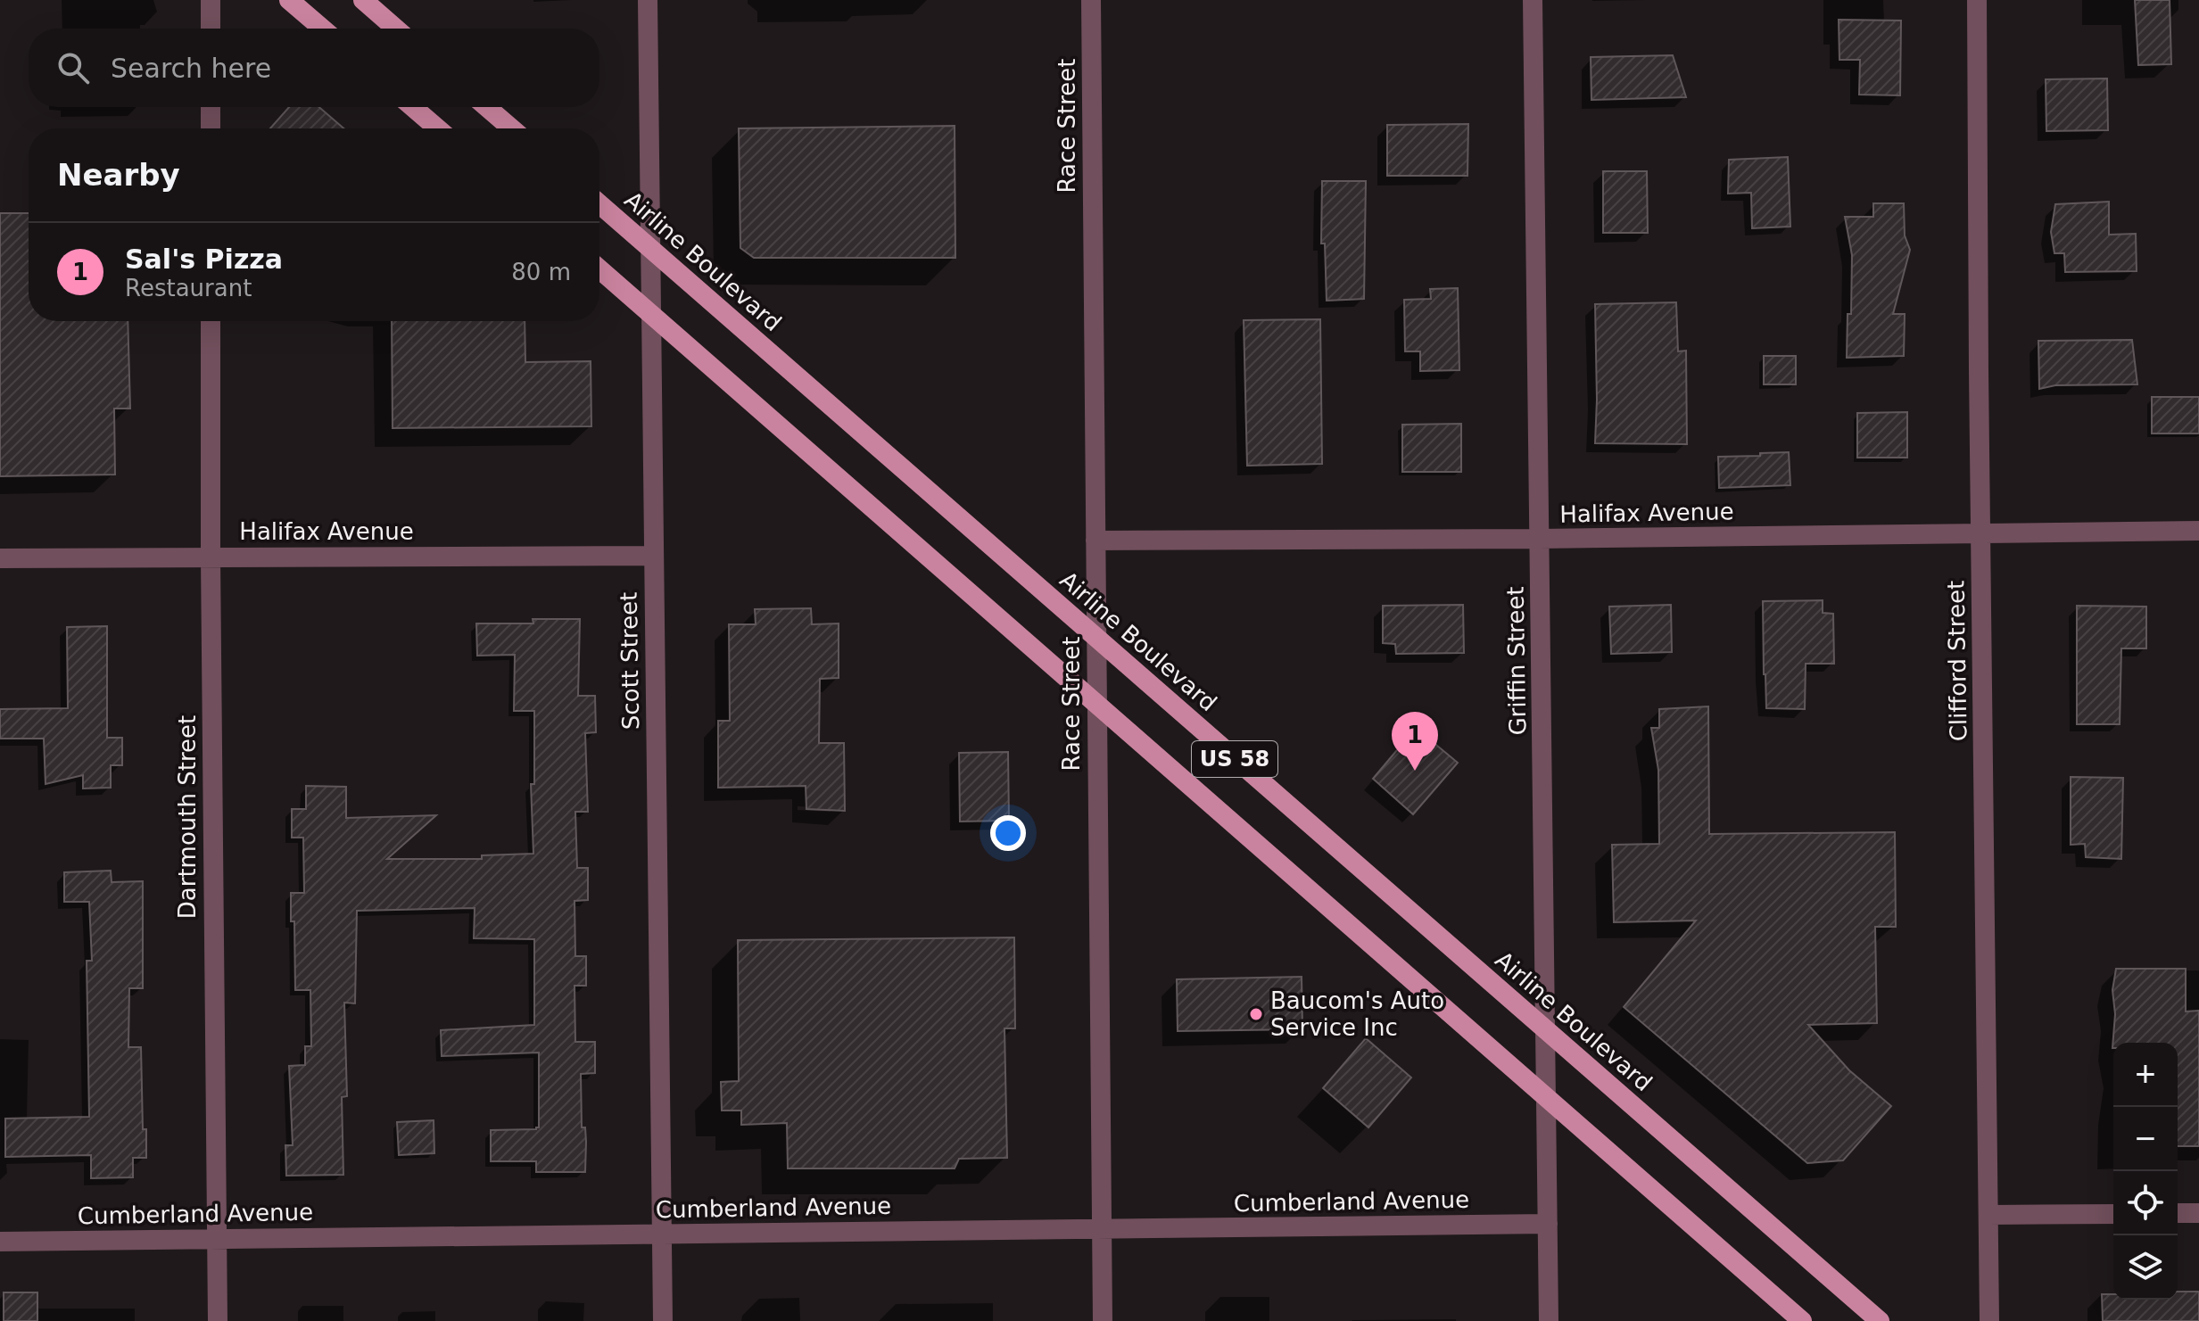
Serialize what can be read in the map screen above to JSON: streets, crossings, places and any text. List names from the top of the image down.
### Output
{
  "streets": {
    "main road": ["Airline Boulevard", "US 58"],
    "street": [
      "Race Street",
      "Halifax Avenue",
      "Scott Street",
      "Griffin Street",
      "Clifford Street",
      "Dartmouth Street",
      "Cumberland Avenue"
    ]
  },
  "crossings": [
    ["Race Street", "Airline Boulevard"],
    ["Race Street", "Halifax Avenue"],
    ["Race Street", "US 58"],
    ["Race Street", "Cumberland Avenue"],
    ["Airline Boulevard", "Scott Street"],
    ["Airline Boulevard", "Griffin Street"],
    ["Halifax Avenue", "Scott Street"],
    ["Halifax Avenue", "Griffin Street"],
    ["Halifax Avenue", "Clifford Street"],
    ["Halifax Avenue", "Dartmouth Street"],
    ["Scott Street", "US 58"],
    ["Scott Street", "Cumberland Avenue"],
    ["Griffin Street", "US 58"],
    ["Griffin Street", "Cumberland Avenue"],
    ["Dartmouth Street", "Cumberland Avenue"]
  ],
  "places": ["Baucom's Auto Service Inc"],
  "page": {
    "search": "Search here",
    "heading": "Nearby",
    "list": [
      {
        "mark": "1",
        "name": "Sal's Pizza",
        "note": "Restaurant",
        "value": "80 m"
      }
    ],
    "pins": "1",
    "map_buttons": ["+", "−"]
  }
}
